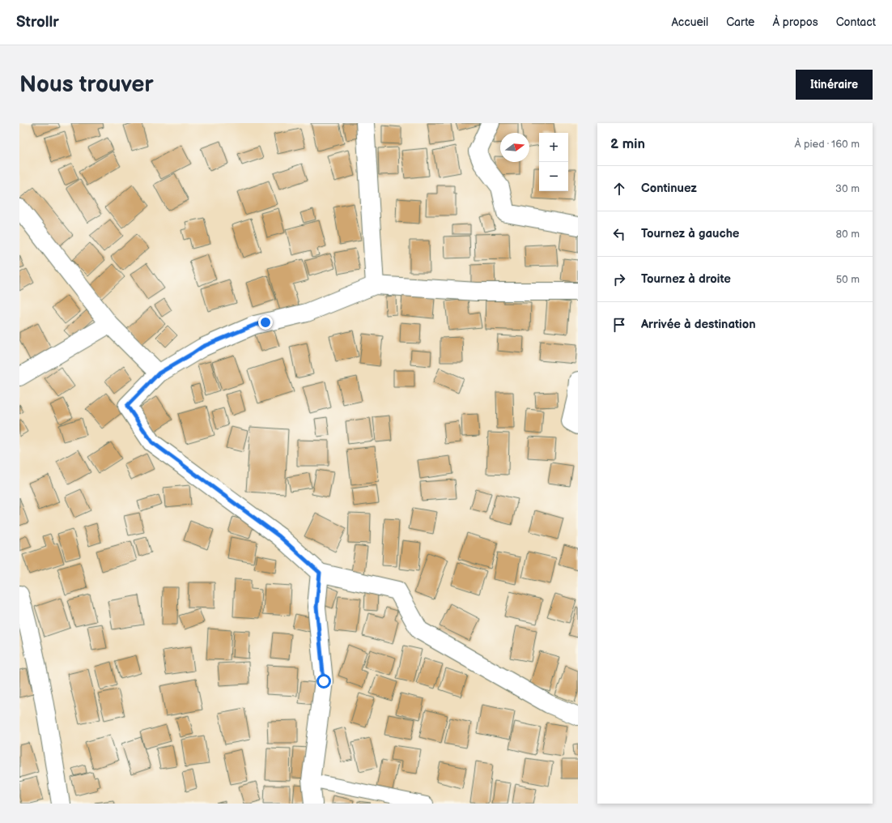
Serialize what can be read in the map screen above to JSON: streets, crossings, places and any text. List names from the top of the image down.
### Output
{
  "north": "right",
  "page": {
    "header": "Strollr",
    "nav": [
      "Accueil",
      "Carte",
      "À propos",
      "Contact"
    ],
    "buttons": "Itinéraire",
    "title": "Nous trouver",
    "heading": ["2 min", "À pied · 160 m"],
    "map_buttons": ["+", "−"],
    "list": [
      ["Continuez", "30 m"],
      ["Tournez à gauche", "80 m"],
      ["Tournez à droite", "50 m"],
      "Arrivée à destination"
    ]
  }
}
